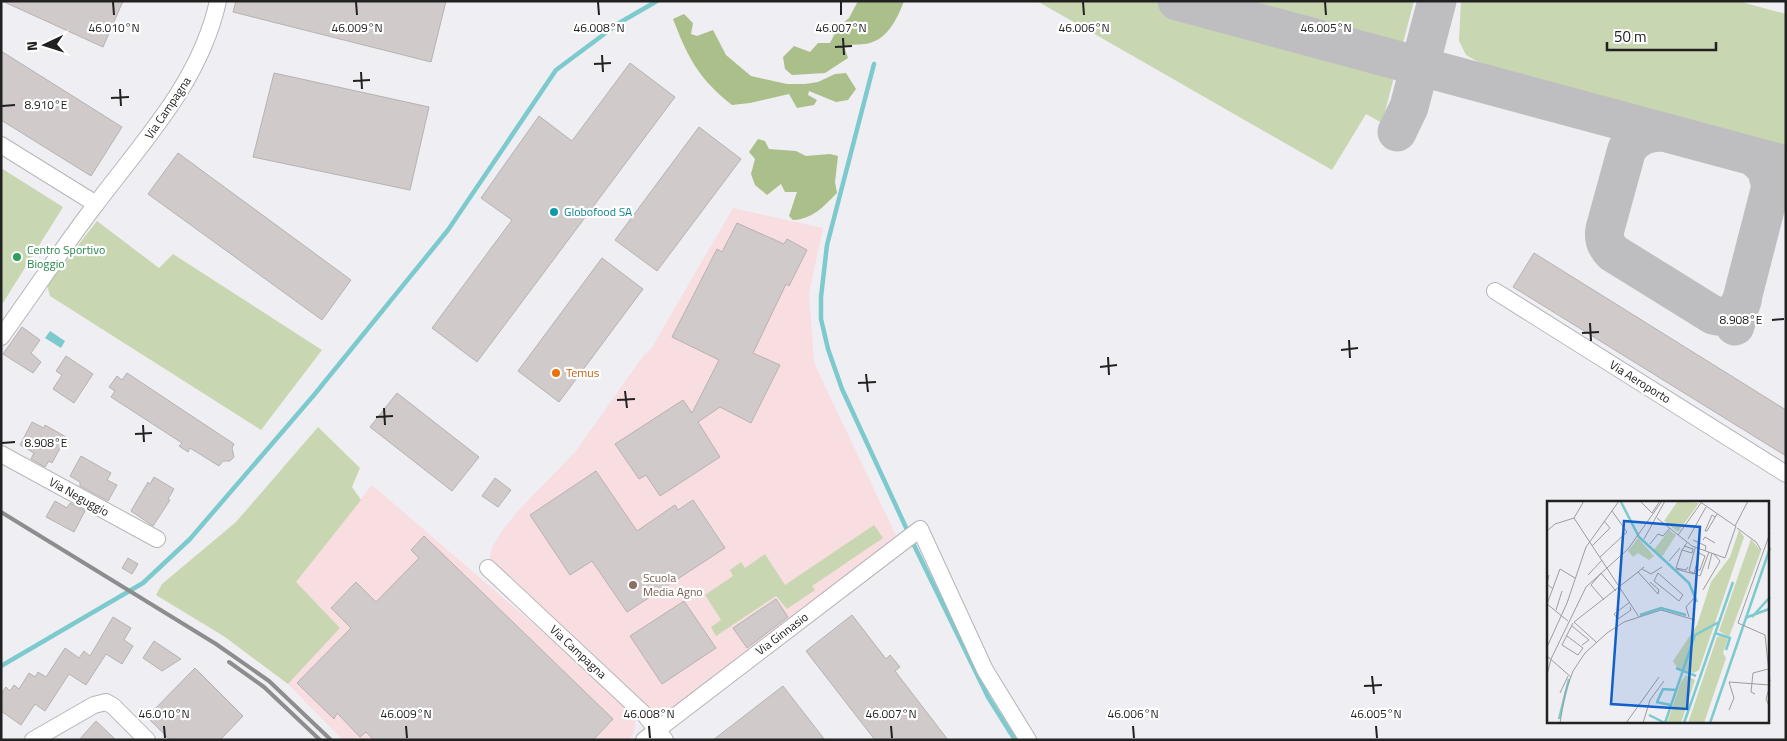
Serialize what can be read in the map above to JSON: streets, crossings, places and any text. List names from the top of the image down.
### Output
{
  "streets": {
    "street": [
      "Via Campagna",
      "Via Aeroporto",
      "Via Neguggio",
      "Via Ginnasio"
    ]
  },
  "crossings": [
    ["Via Campagna", "Via Ginnasio"]
  ],
  "places": [
    "Globofood SA",
    "Centro Sportivo Bioggio",
    "Temus",
    "Scuola Media Agno"
  ],
  "scale_bar": "50 m",
  "north": "left",
  "coordinates": [
    "46.010°N",
    "46.009°N",
    "46.008°N",
    "46.007°N",
    "46.006°N",
    "46.005°N",
    "8.910°E",
    "8.908°E"
  ]
}
